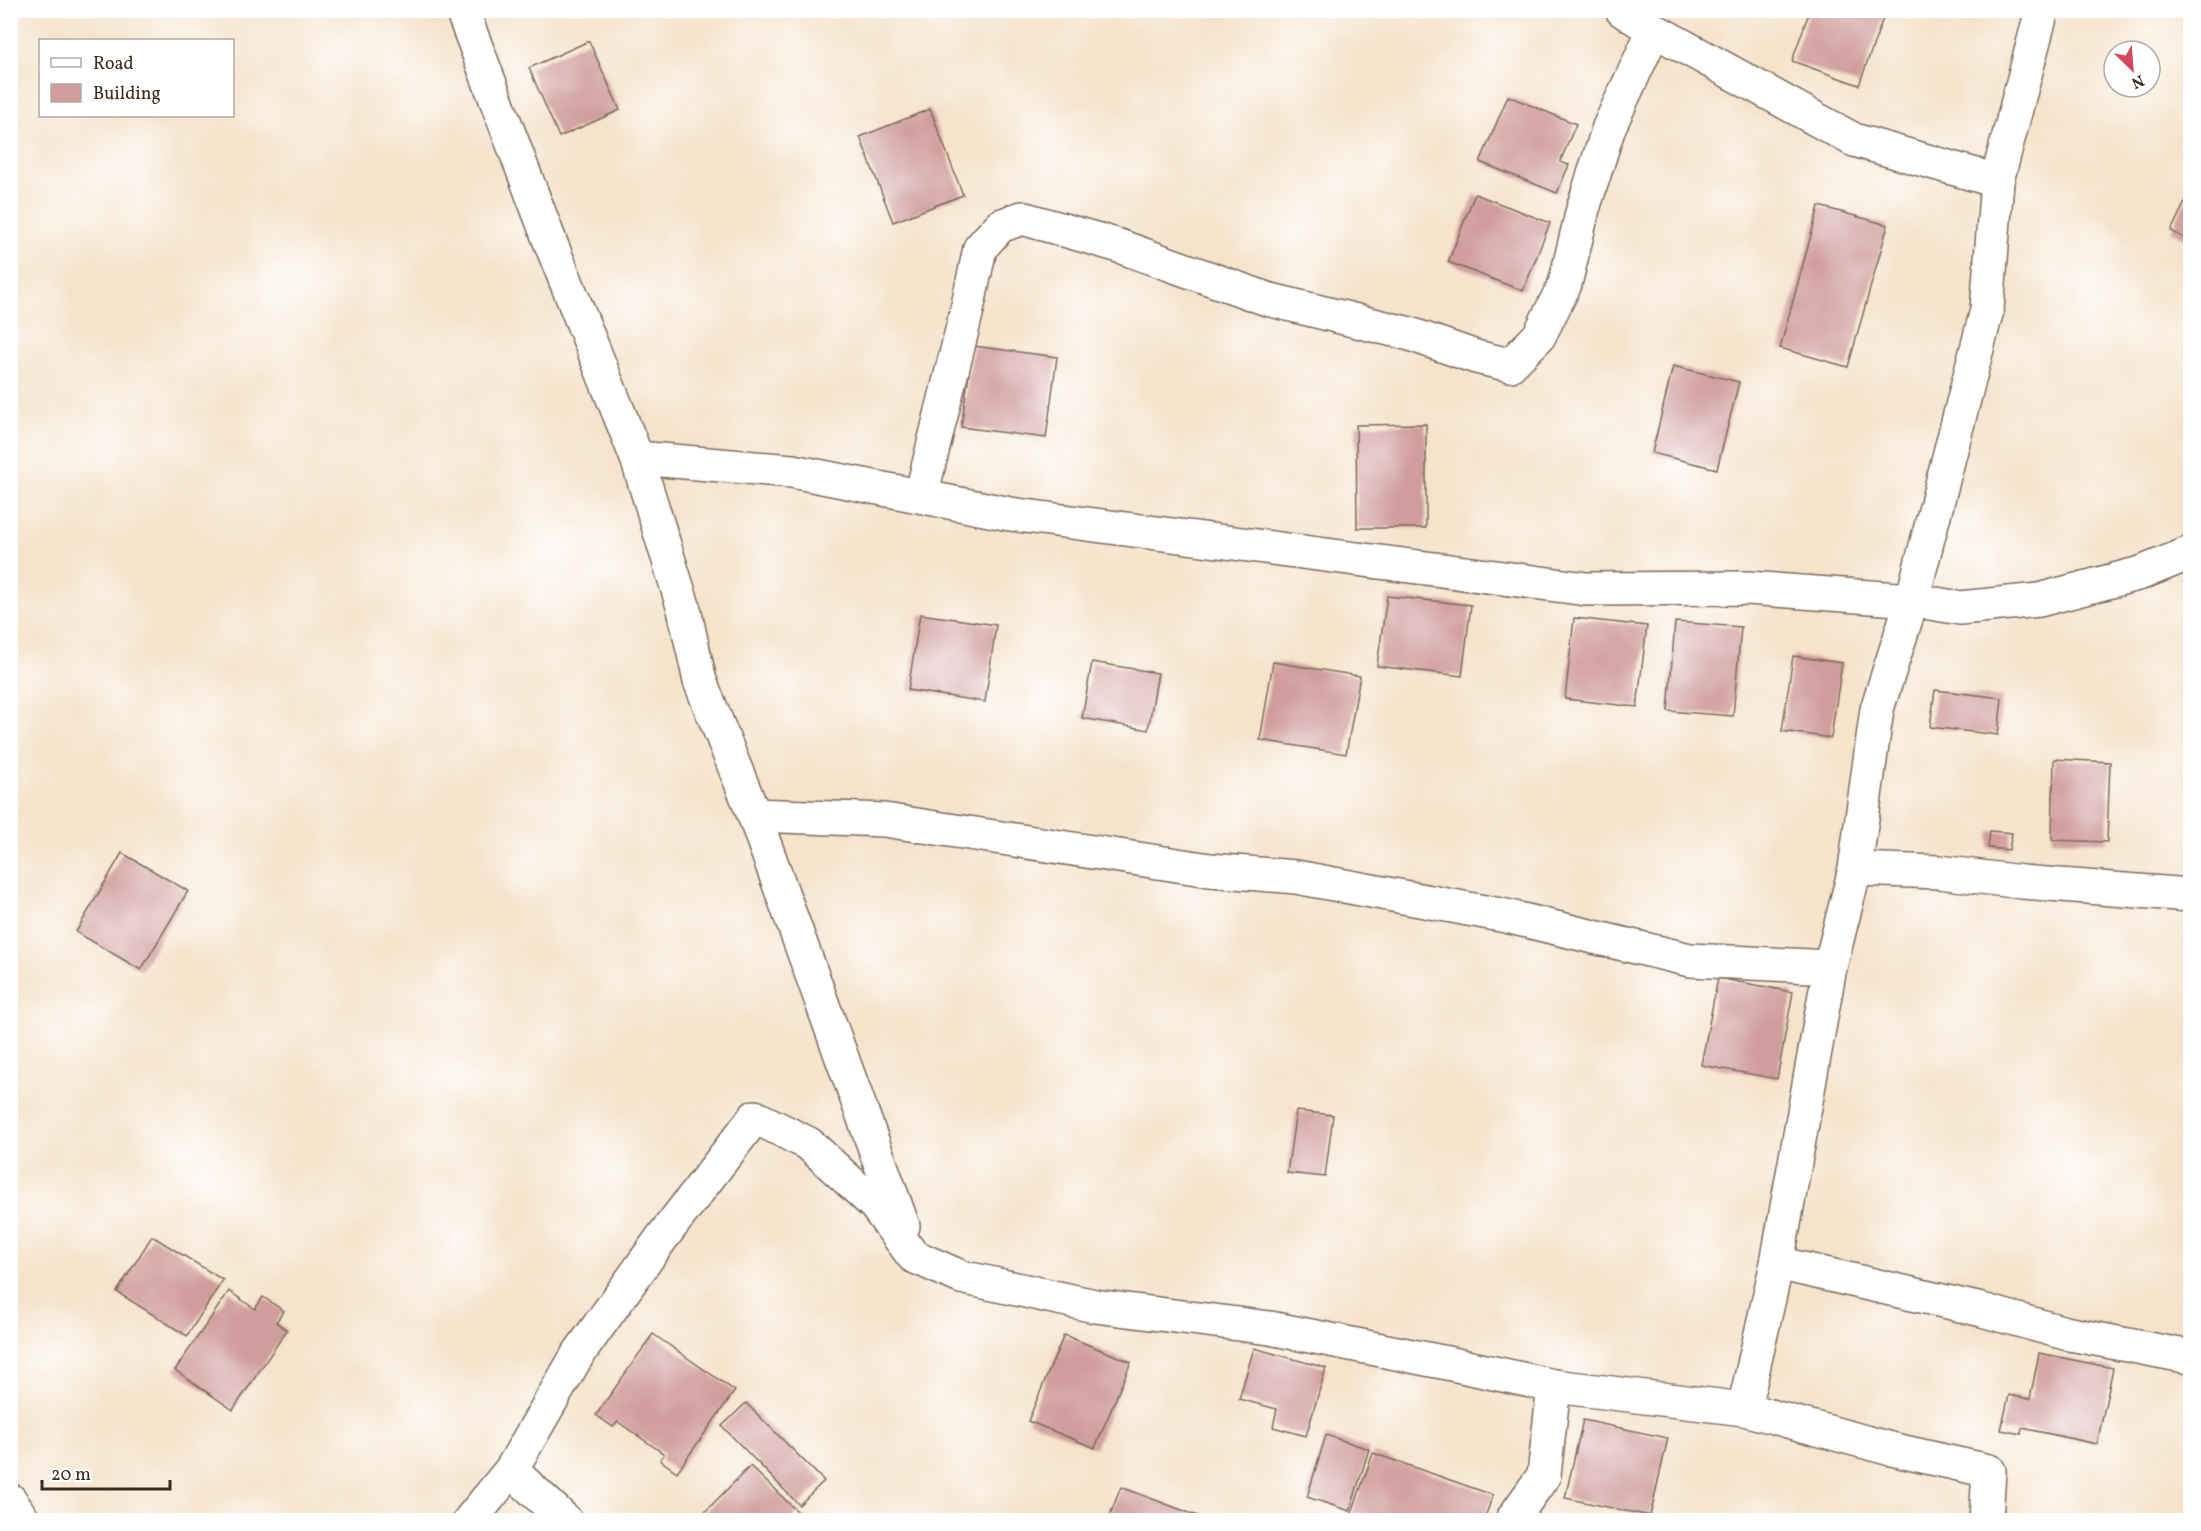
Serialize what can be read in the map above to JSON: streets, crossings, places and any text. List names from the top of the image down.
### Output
{
  "legend": ["Road", "Building"],
  "scale_bar": "20 m",
  "north": "bottom right"
}
